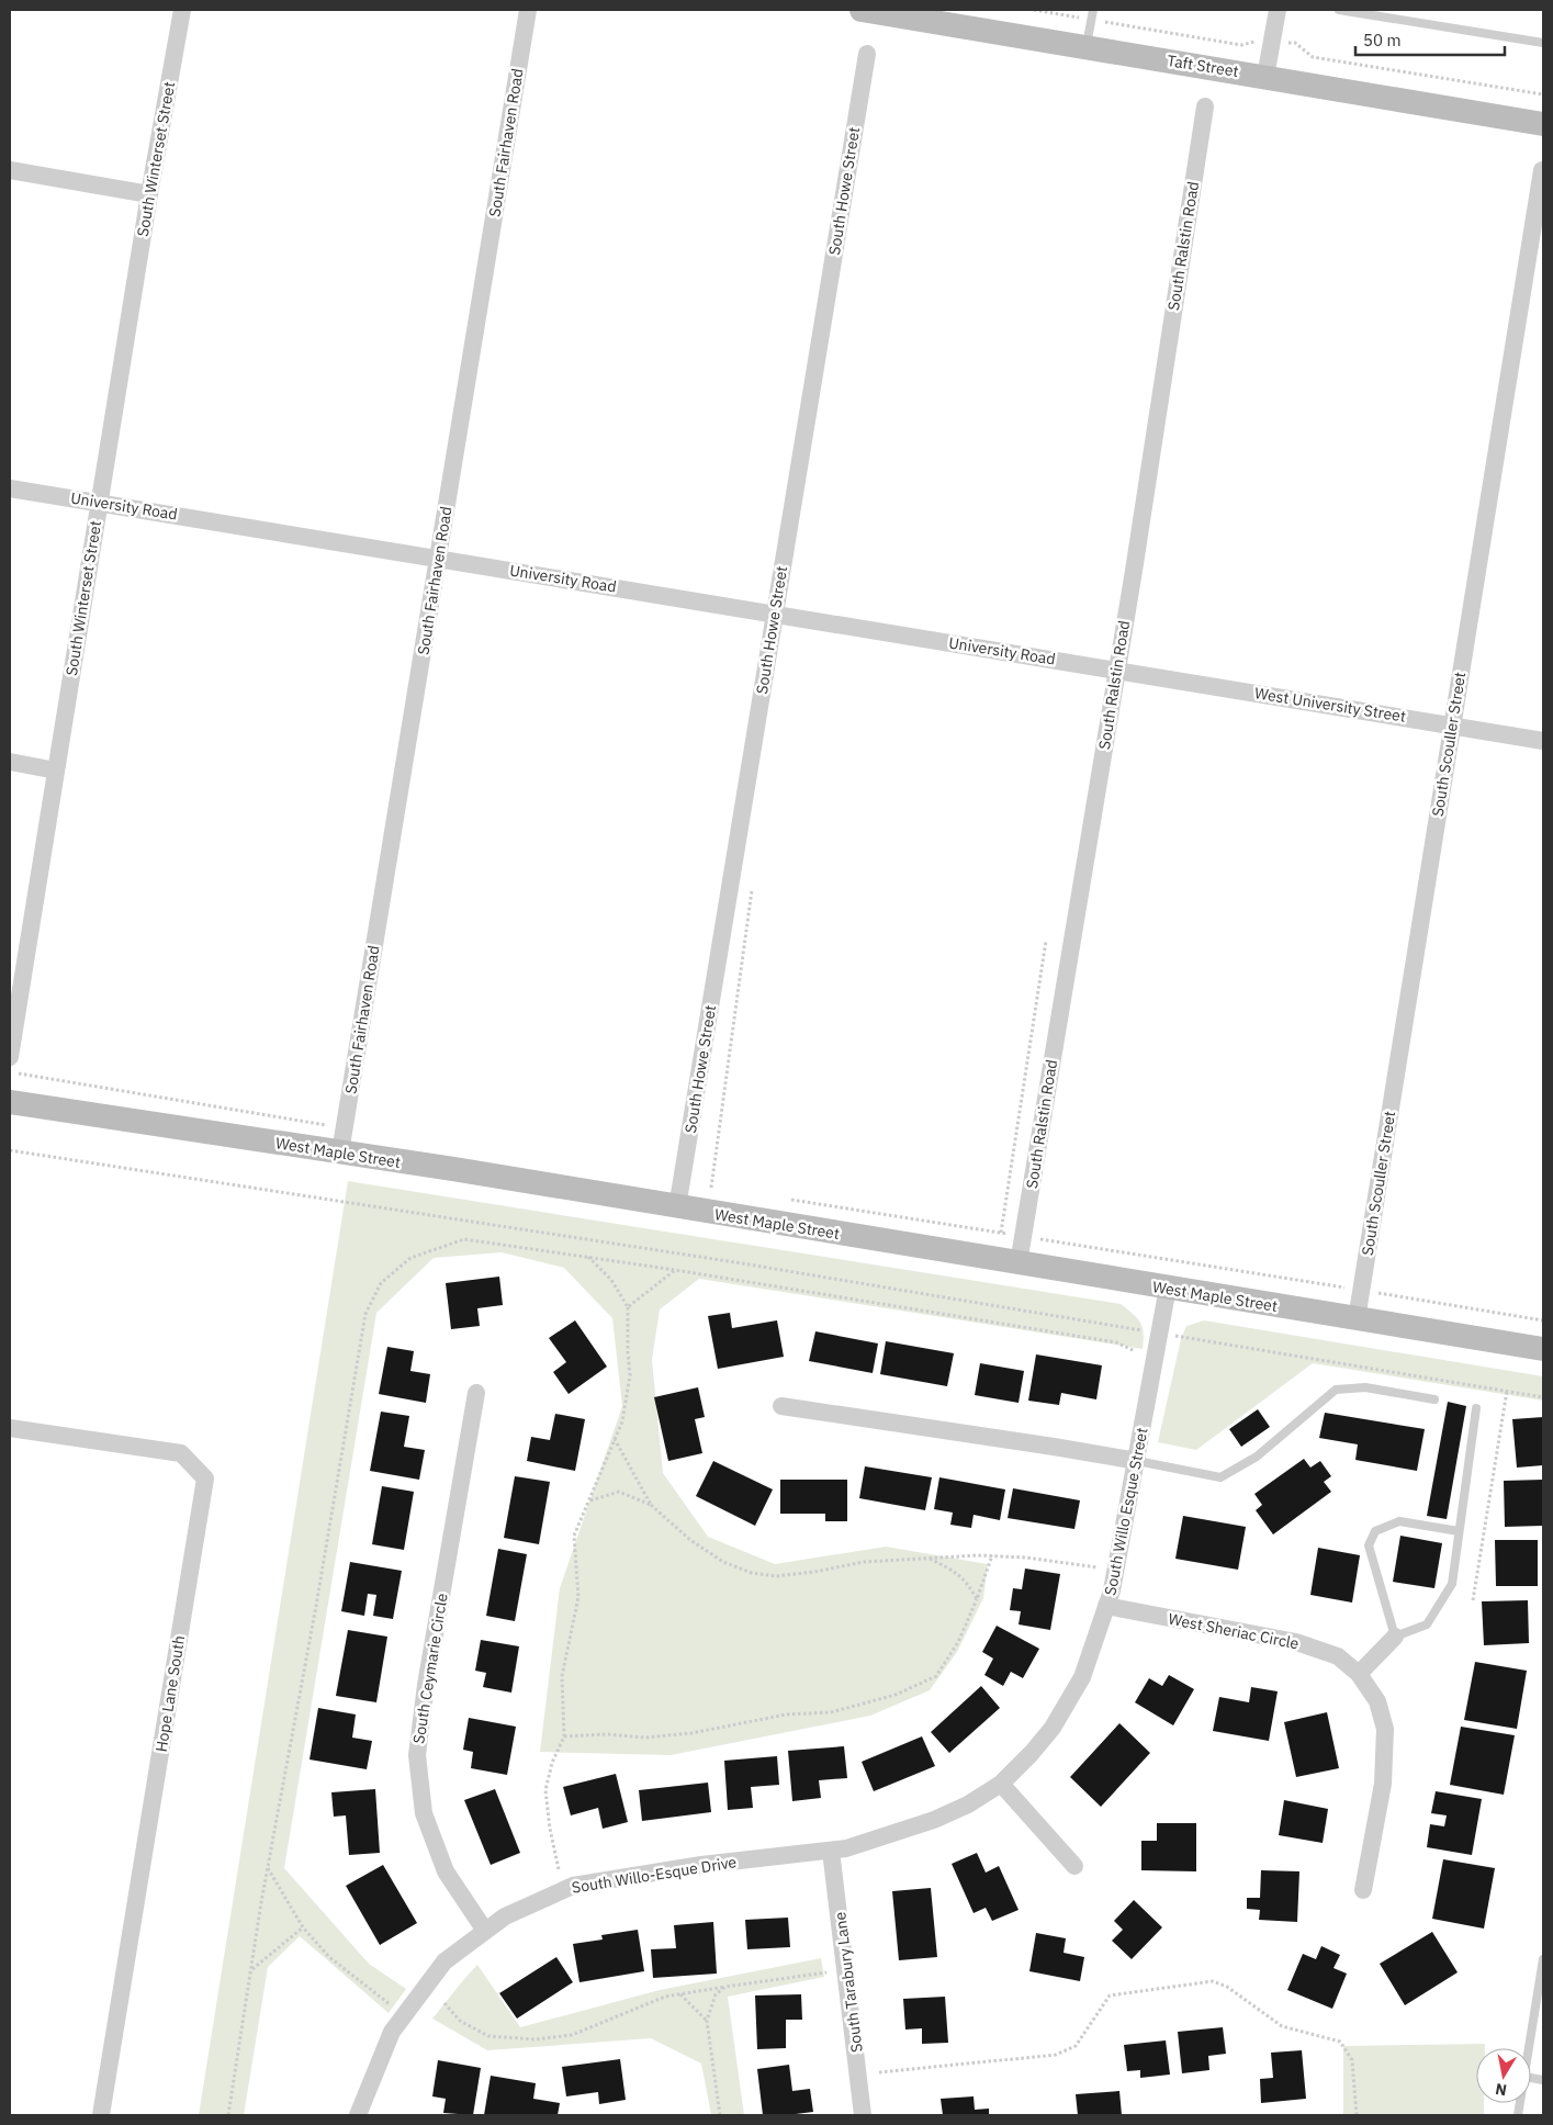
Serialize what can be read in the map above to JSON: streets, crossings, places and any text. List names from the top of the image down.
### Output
{
  "streets": {
    "main road": ["Taft Street", "West Maple Street"],
    "street": [
      "South Fairhaven Road",
      "South Winterset Street",
      "South Howe Street",
      "South Ralstin Road",
      "University Road",
      "West University Street",
      "South Scouller Street",
      "South Willo Esque Street",
      "West Sheriac Circle",
      "South Ceymarie Circle",
      "Hope Lane South",
      "South Willo-Esque Drive",
      "South Tarabury Lane"
    ]
  },
  "crossings": [
    ["South Fairhaven Road", "University Road"],
    ["South Fairhaven Road", "West Maple Street"],
    ["South Winterset Street", "University Road"],
    ["South Howe Street", "University Road"],
    ["South Howe Street", "West Maple Street"],
    ["South Ralstin Road", "University Road"],
    ["South Ralstin Road", "West University Street"],
    ["South Ralstin Road", "West Maple Street"],
    ["University Road", "West University Street"],
    ["West University Street", "South Scouller Street"],
    ["South Scouller Street", "West Maple Street"],
    ["West Maple Street", "South Willo Esque Street"],
    ["South Willo Esque Street", "West Sheriac Circle"],
    ["South Willo Esque Street", "South Willo-Esque Drive"],
    ["South Willo Esque Street", "South Tarabury Lane"],
    ["South Ceymarie Circle", "South Willo-Esque Drive"],
    ["South Willo-Esque Drive", "South Tarabury Lane"]
  ],
  "scale_bar": "50 m",
  "north": "bottom"
}
